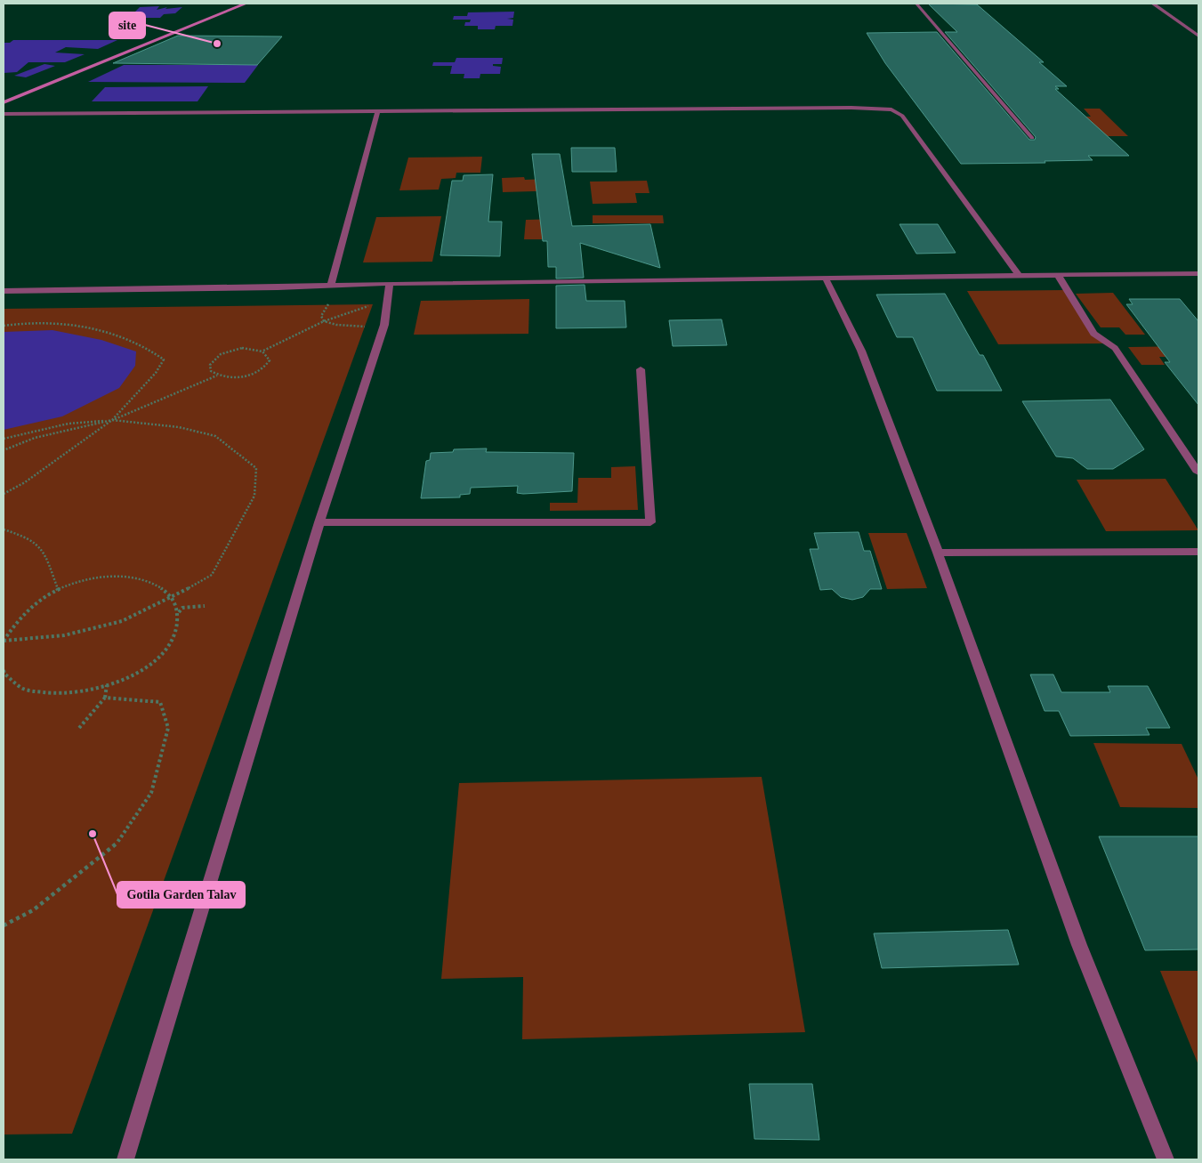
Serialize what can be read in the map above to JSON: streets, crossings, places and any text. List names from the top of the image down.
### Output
{
  "places": ["site", "Gotila Garden Talav"]
}
